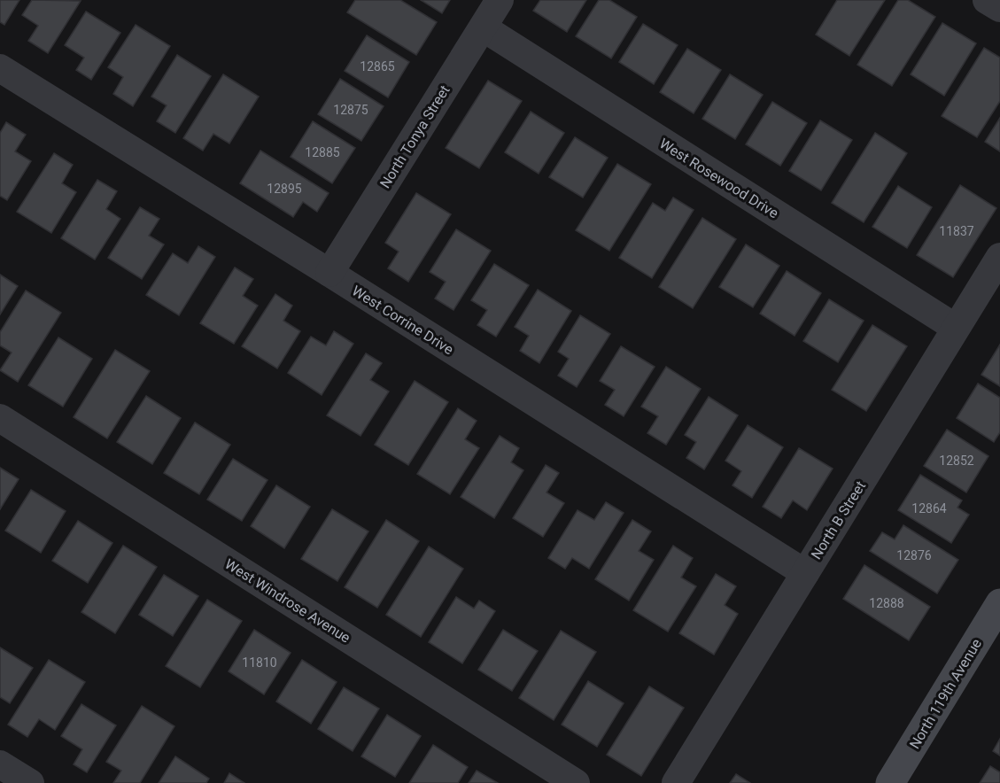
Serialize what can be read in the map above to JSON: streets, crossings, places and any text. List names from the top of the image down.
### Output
{
  "streets": {
    "street": [
      "North Tonya Street",
      "West Rosewood Drive",
      "West Corrine Drive",
      "North B Street",
      "West Windrose Avenue",
      "North 119th Avenue"
    ]
  },
  "crossings": [
    ["North Tonya Street", "West Rosewood Drive"],
    ["North Tonya Street", "West Corrine Drive"],
    ["West Rosewood Drive", "North B Street"],
    ["West Corrine Drive", "North B Street"]
  ],
  "house_numbers": [
    "12865",
    "12875",
    "12885",
    "12895",
    "11837",
    "12852",
    "12864",
    "12876",
    "12888",
    "11810"
  ]
}
